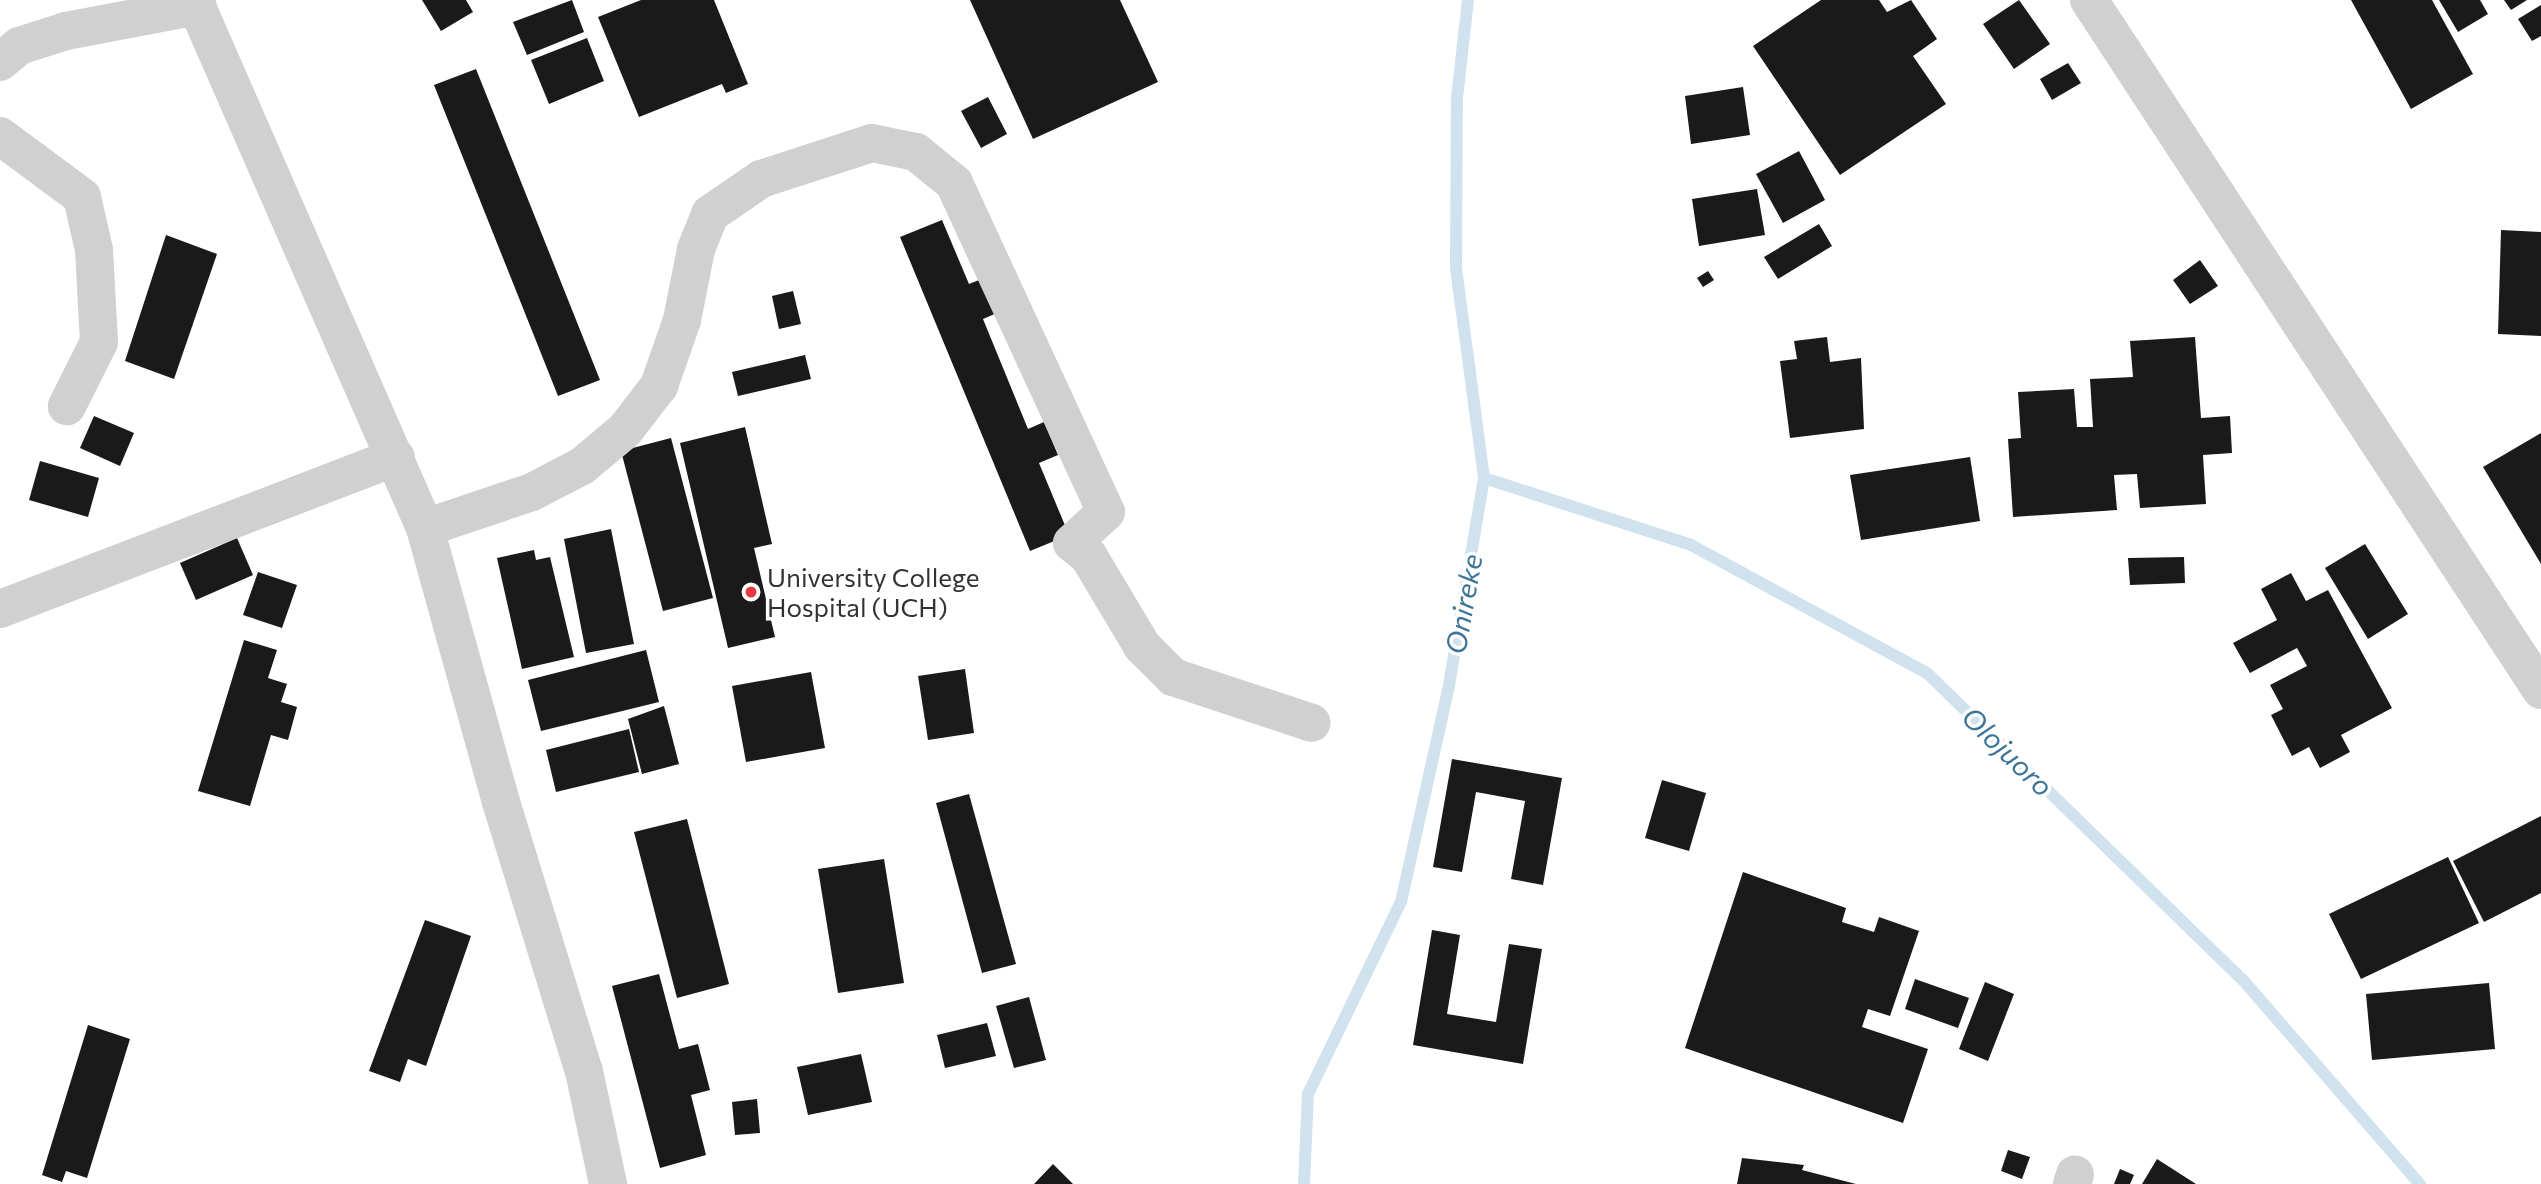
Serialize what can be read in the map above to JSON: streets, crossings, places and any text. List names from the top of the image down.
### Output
{
  "water": ["Onireke", "Olojuoro"],
  "places": ["University College Hospital (UCH)"]
}
